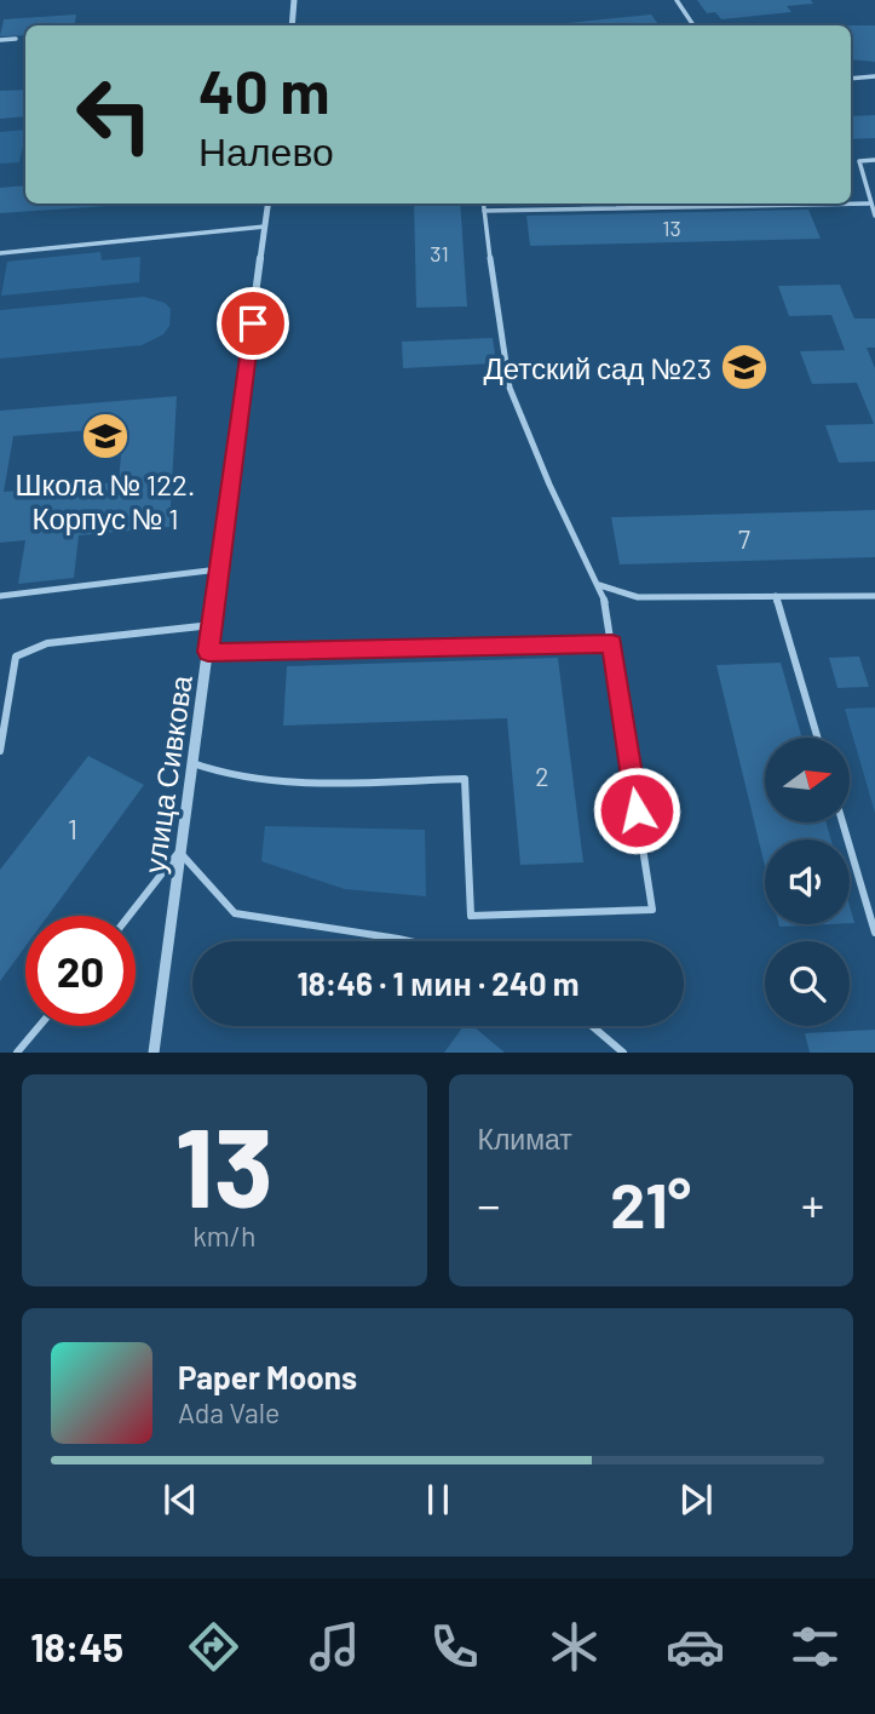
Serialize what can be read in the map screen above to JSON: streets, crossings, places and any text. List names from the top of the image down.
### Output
{
  "streets": {
    "street": ["улица Сивкова"]
  },
  "places": {
    "school or university": ["Детский сад №23", "Школа № 122. Корпус № 1"]
  },
  "house_numbers": [
    "13",
    "31",
    "7",
    "2",
    "1"
  ],
  "north": "right",
  "page": {
    "turn": ["40 m", "Налево"],
    "limit": "20",
    "trip": "18:46 · 1 мин · 240 m",
    "tile": [
      ["13", "km/h"],
      "Климат"
    ],
    "heat": ["−", "21°", "+"],
    "song": ["Paper Moons", "Ada Vale"],
    "tabs": "18:45"
  }
}
